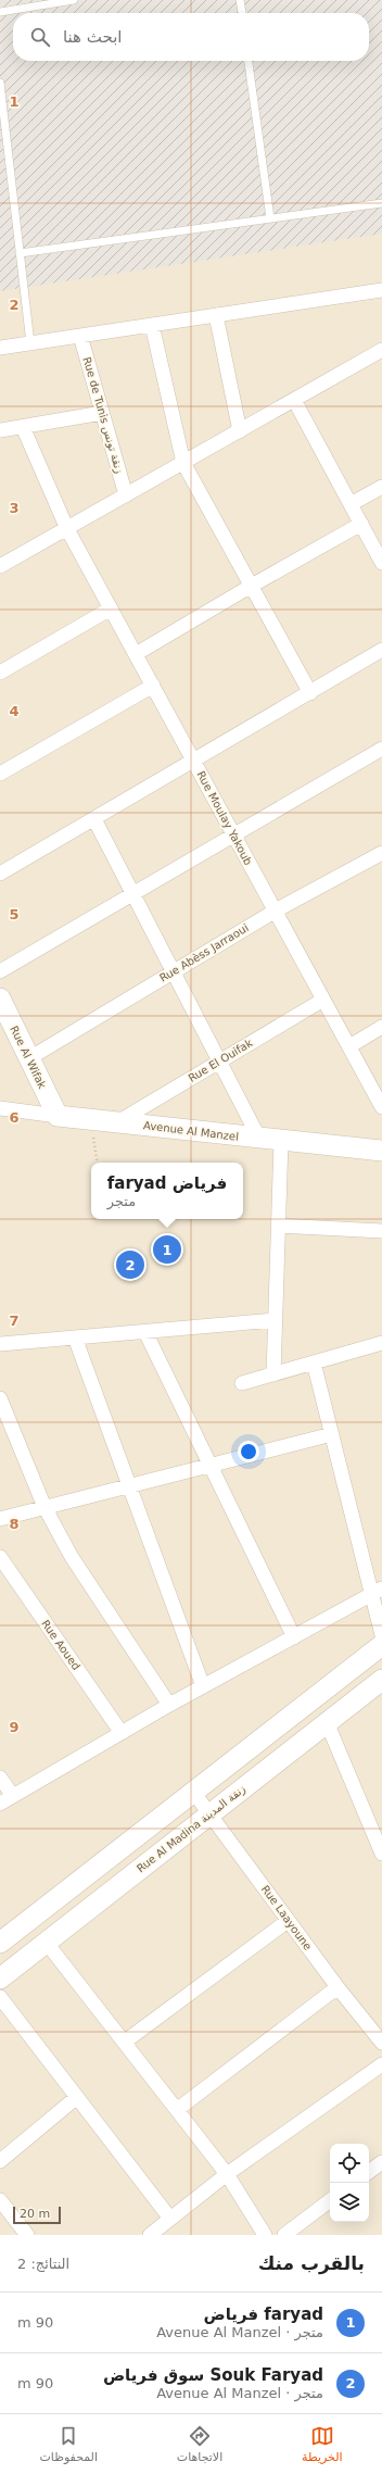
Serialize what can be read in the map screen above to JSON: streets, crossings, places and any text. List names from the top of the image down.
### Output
{
  "streets": {
    "main road": ["Rue Al Wifak", "Avenue Al Manzel", "Rue Al Madina زنقة المدينة"],
    "street": [
      "Rue de Tunis زنقة تونس",
      "Rue Moulay Yakoub",
      "Rue Abèss Jarraoui",
      "Rue El Ouifak",
      "Rue Aoued",
      "Rue Laayoune"
    ]
  },
  "crossings": [
    ["Rue Moulay Yakoub", "Rue Abèss Jarraoui"],
    ["Rue Moulay Yakoub", "Rue El Ouifak"],
    ["Rue Abèss Jarraoui", "Rue Al Wifak"],
    ["Rue Al Wifak", "Avenue Al Manzel"],
    ["Rue El Ouifak", "Avenue Al Manzel"],
    ["Rue Al Madina زنقة المدينة", "Rue Laayoune"]
  ],
  "scale_bar": "20 m",
  "page": {
    "search": "ابحث هنا",
    "popup": ["faryad فرياض", "متجر"],
    "pins": ["1", "2"],
    "scale": "20 m",
    "heading": ["بالقرب منك", "النتائج: 2"],
    "list": [
      {
        "mark": "1",
        "name": "faryad فرياض",
        "note": "متجر · Avenue Al Manzel",
        "value": "90 m"
      },
      {
        "mark": "2",
        "name": "Souk Faryad سوق فرياض",
        "note": "متجر · Avenue Al Manzel",
        "value": "90 m"
      }
    ],
    "nav": ["الخريطة", "الاتجاهات", "المحفوظات"]
  },
  "grid": {
    "rows": [
      "1",
      "2",
      "3",
      "4",
      "5",
      "6",
      "7",
      "8",
      "9"
    ]
  }
}
